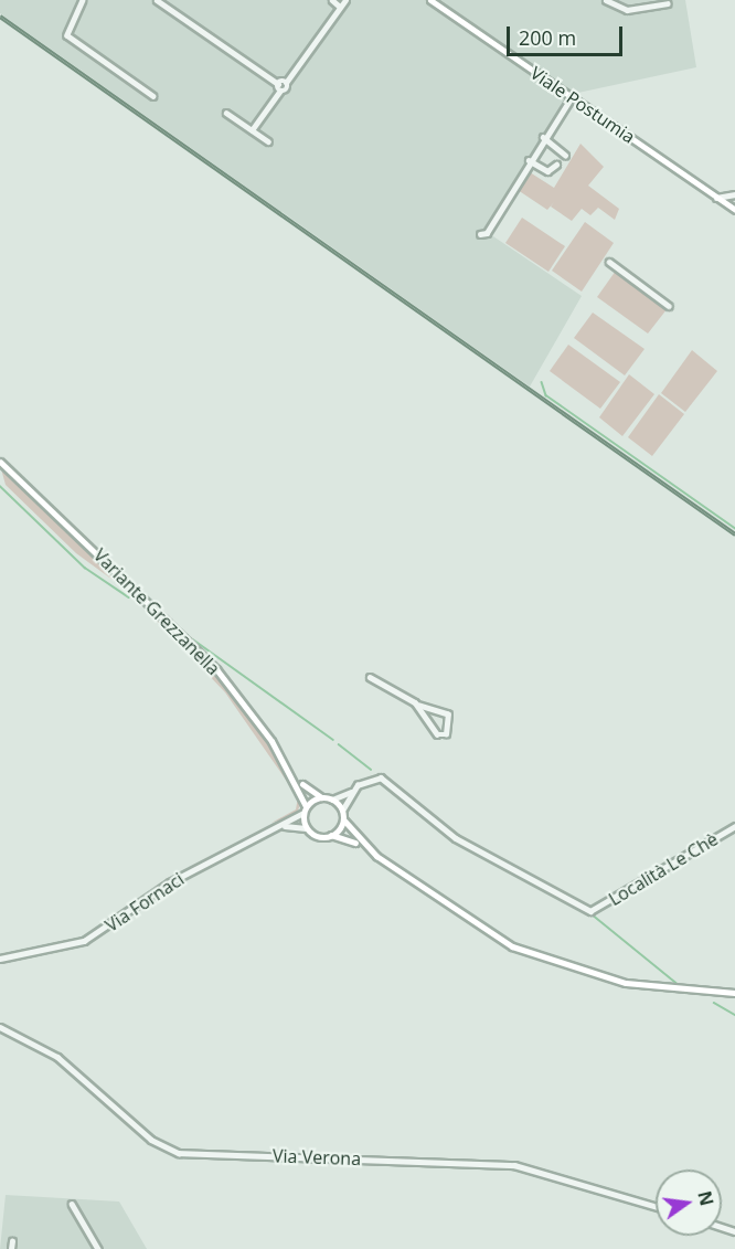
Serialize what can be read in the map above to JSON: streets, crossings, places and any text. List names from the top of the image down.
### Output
{
  "streets": {
    "main road": ["Viale Postumia", "Variante Grezzanella"],
    "street": ["Località Le Chè", "Via Fornaci", "Via Verona"]
  },
  "crossings": [
    ["Variante Grezzanella", "Via Fornaci"]
  ],
  "scale_bar": "200 m",
  "north": "right"
}
